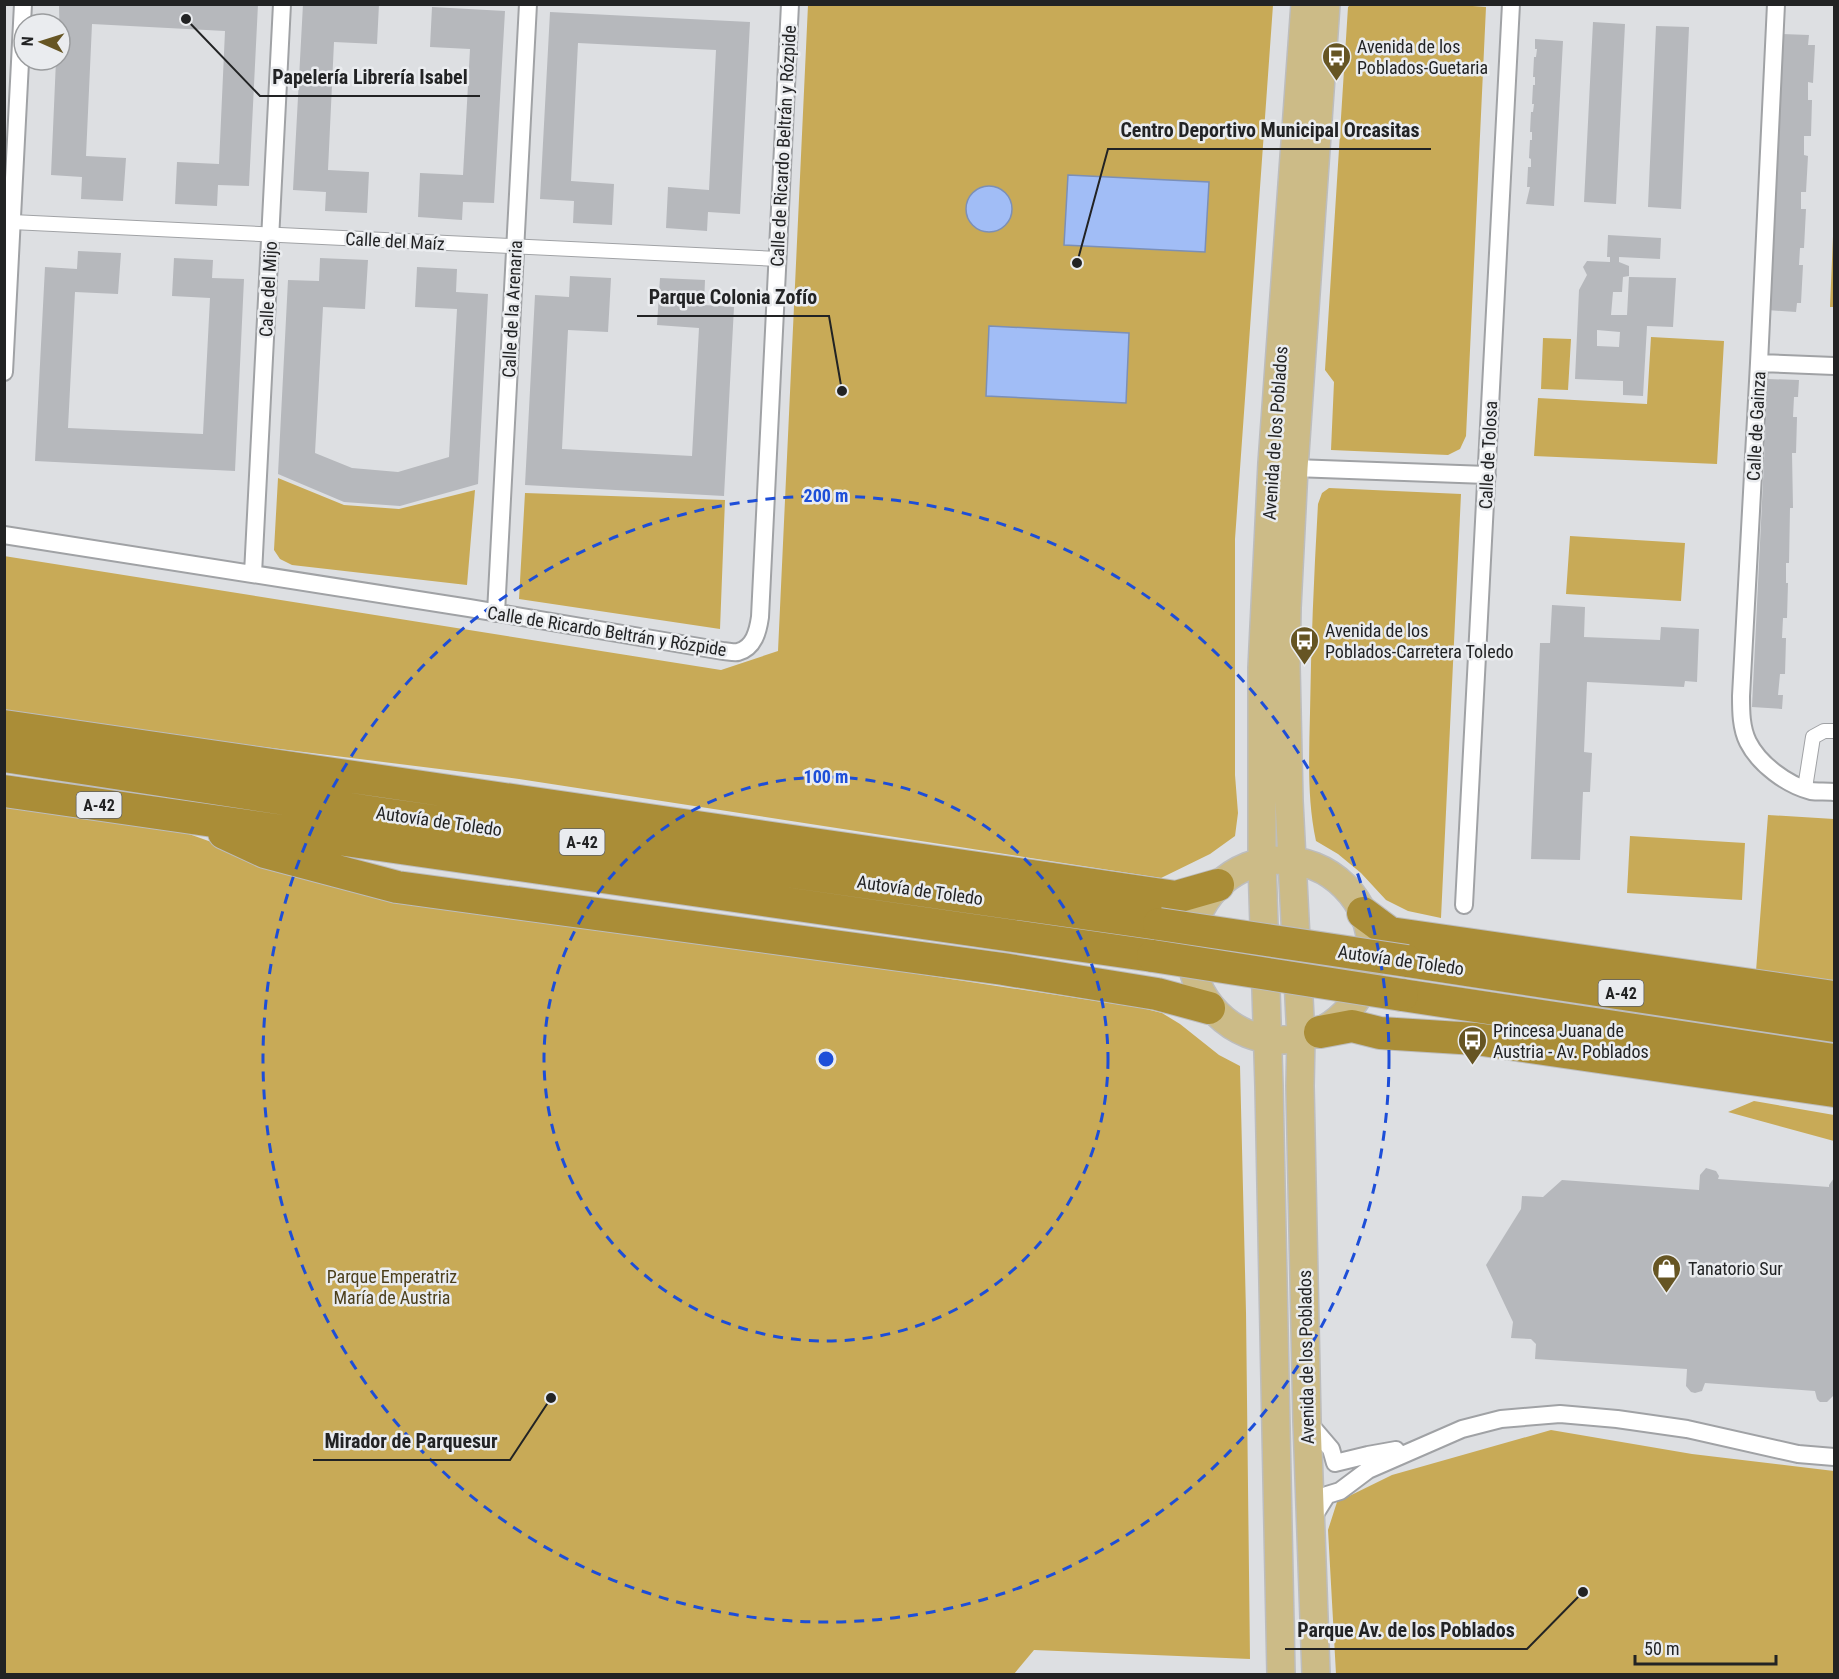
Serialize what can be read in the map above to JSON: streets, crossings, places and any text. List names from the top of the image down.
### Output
{
  "streets": {
    "highway": ["A-42", "Autovía de Toledo"],
    "main road": ["Avenida de los Poblados"],
    "street": [
      "Calle de Ricardo Beltrán y Rózpide",
      "Calle del Maíz",
      "Calle del Mijo",
      "Calle de la Arenaria",
      "Calle de Gainza",
      "Calle de Tolosa"
    ]
  },
  "crossings": [
    ["Calle de Ricardo Beltrán y Rózpide", "Calle del Maíz"],
    ["Calle de Ricardo Beltrán y Rózpide", "Calle del Mijo"],
    ["Calle de Ricardo Beltrán y Rózpide", "Calle de la Arenaria"],
    ["Calle del Maíz", "Calle del Mijo"],
    ["Calle del Maíz", "Calle de la Arenaria"]
  ],
  "parks": ["Parque Emperatriz María de Austria"],
  "places": {
    "other": [
      "Papelería Librería Isabel",
      "Centro Deportivo Municipal Orcasitas",
      "Parque Colonia Zofío",
      "Mirador de Parquesur",
      "Parque Av. de los Poblados"
    ],
    "bus stop": ["Avenida de los Poblados-Guetaria", "Avenida de los Poblados-Carretera Toledo", "Princesa Juana de Austria - Av. Poblados"],
    "shop": ["Tanatorio Sur"]
  },
  "scale_bar": "50 m",
  "north": "left",
  "rings": ["200 m", "100 m"]
}
